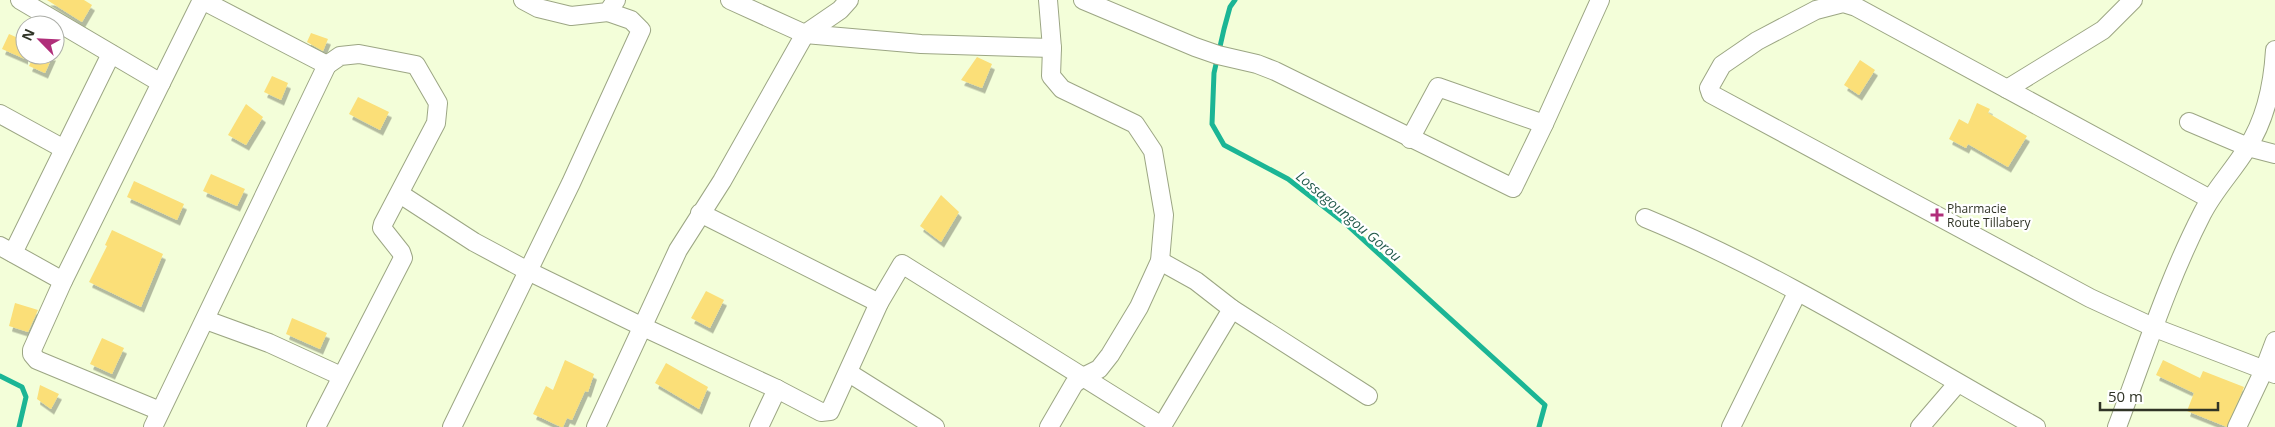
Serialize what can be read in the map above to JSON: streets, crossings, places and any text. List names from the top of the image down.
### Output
{
  "water": ["Lossagoungou Gorou"],
  "places": {
    "health": ["Pharmacie Route Tillabery"]
  },
  "scale_bar": "50 m",
  "north": "top left"
}
